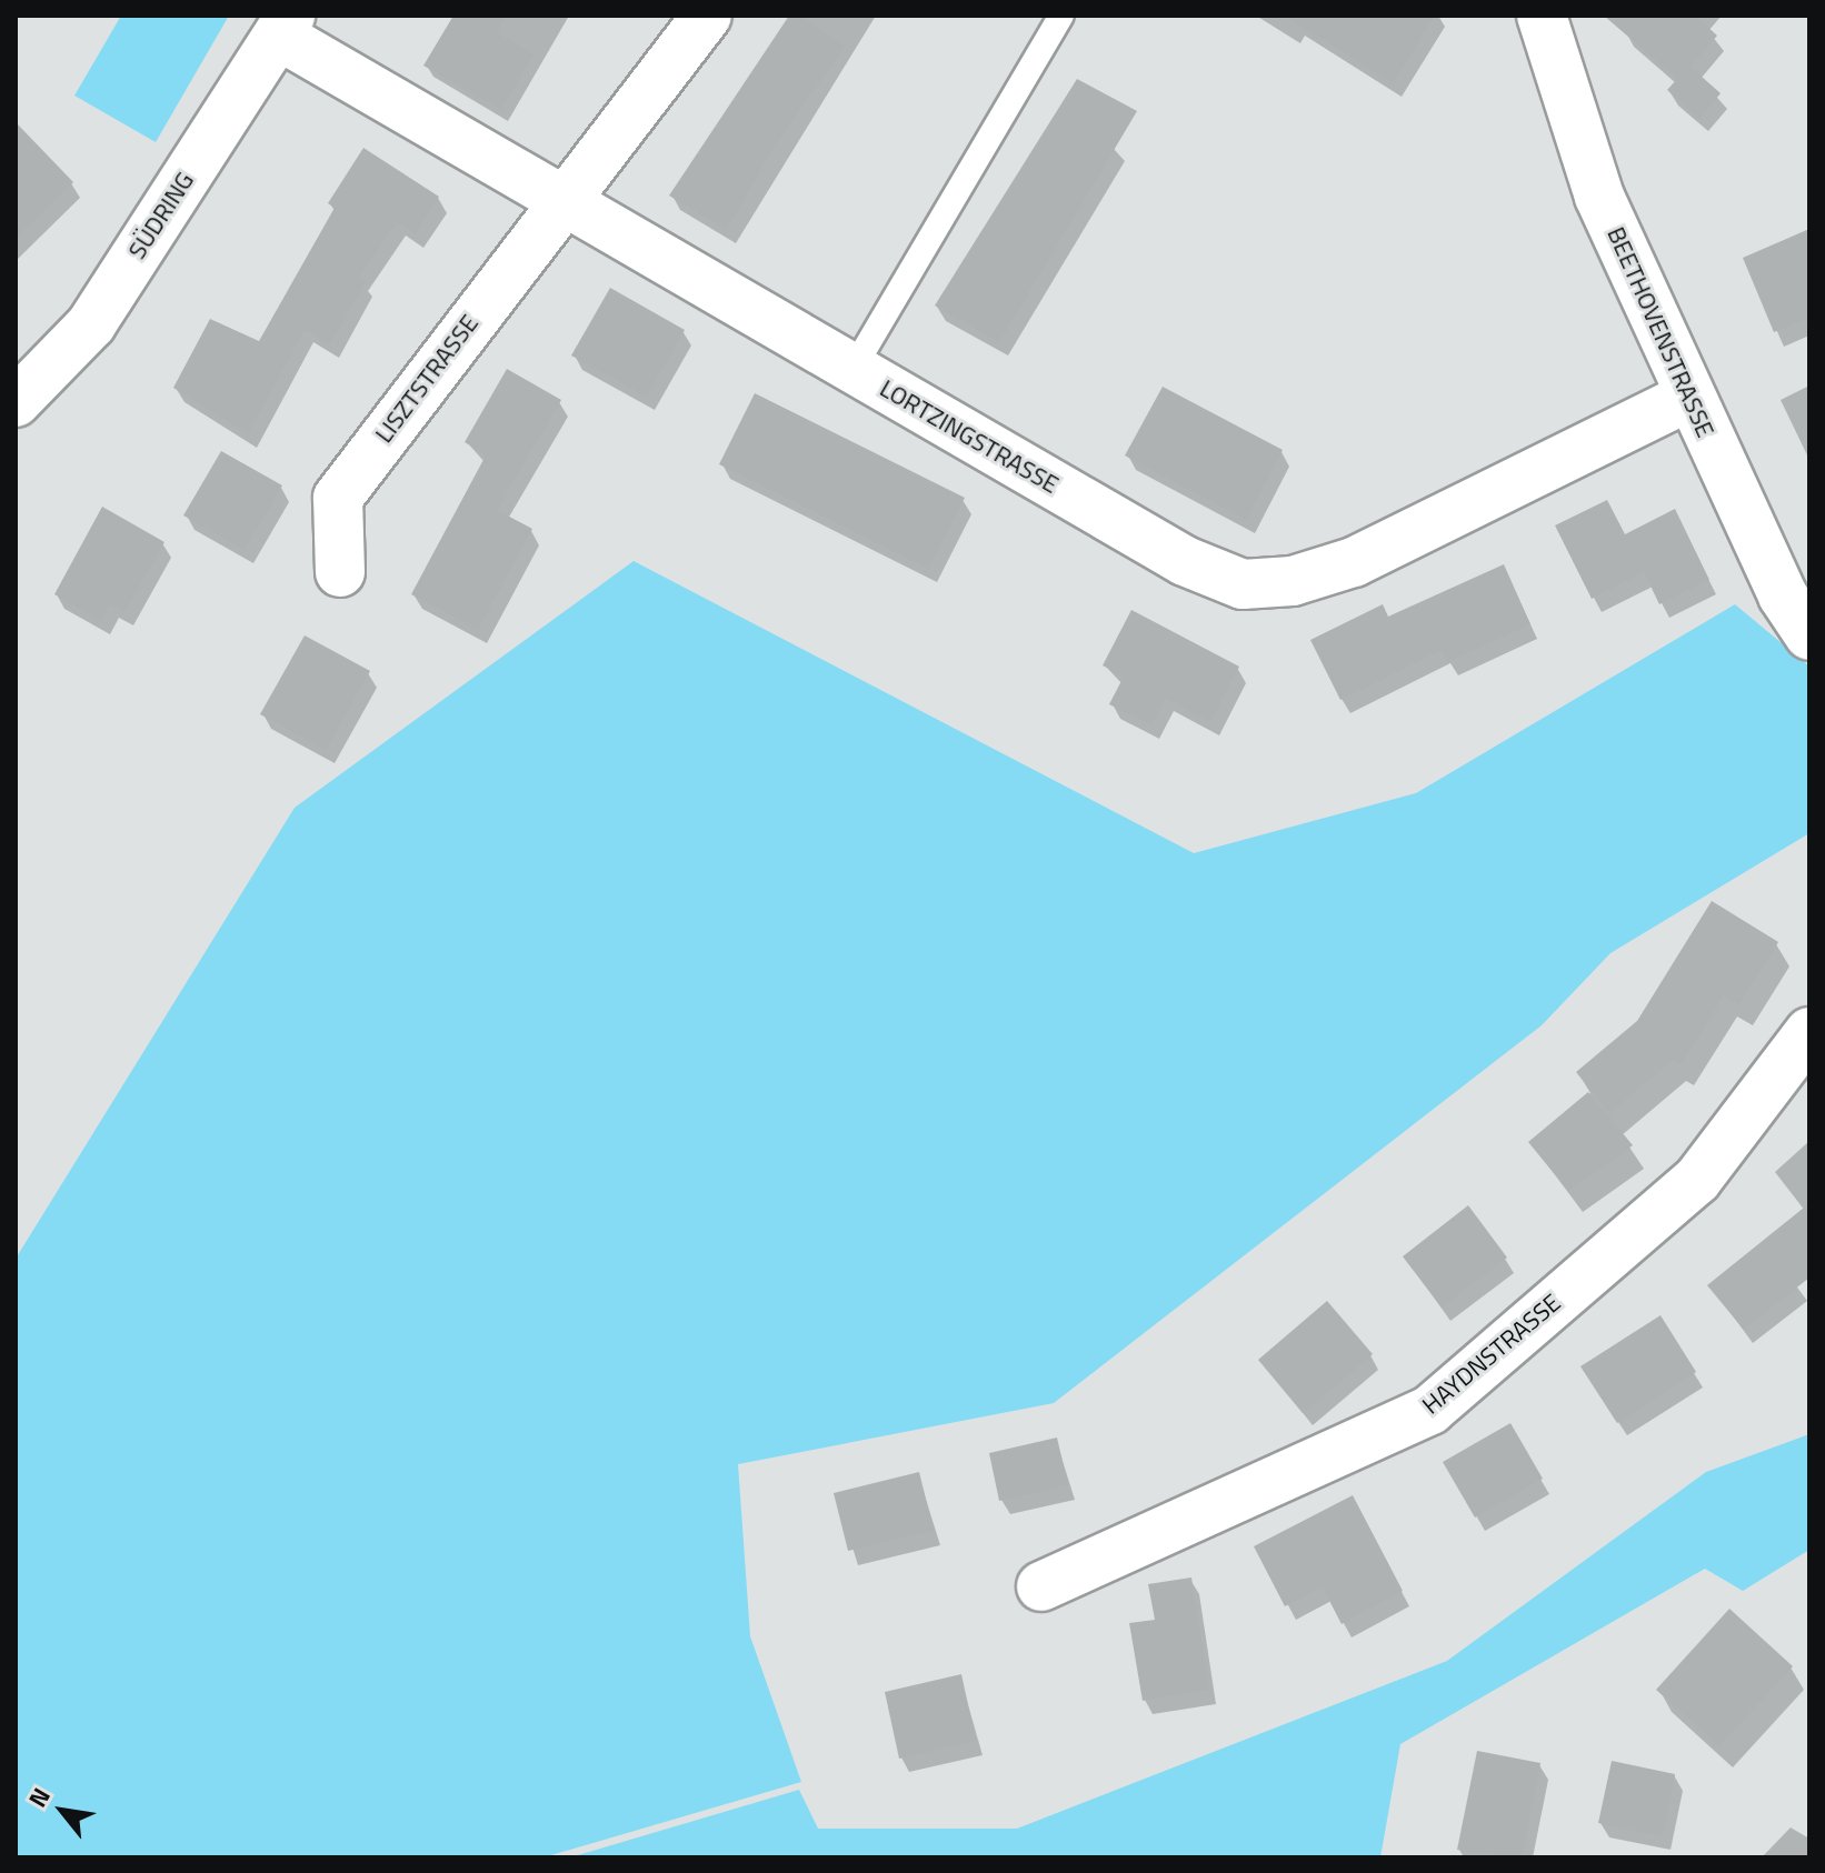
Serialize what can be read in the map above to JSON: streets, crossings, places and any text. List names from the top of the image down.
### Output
{
  "streets": {
    "street": [
      "SÜDRING",
      "BEETHOVENSTRASSE",
      "LISZTSTRASSE",
      "LORTZINGSTRASSE",
      "HAYDNSTRASSE"
    ]
  },
  "crossings": [
    ["SÜDRING", "LORTZINGSTRASSE"],
    ["BEETHOVENSTRASSE", "LORTZINGSTRASSE"],
    ["LISZTSTRASSE", "LORTZINGSTRASSE"]
  ],
  "north": "top left"
}
